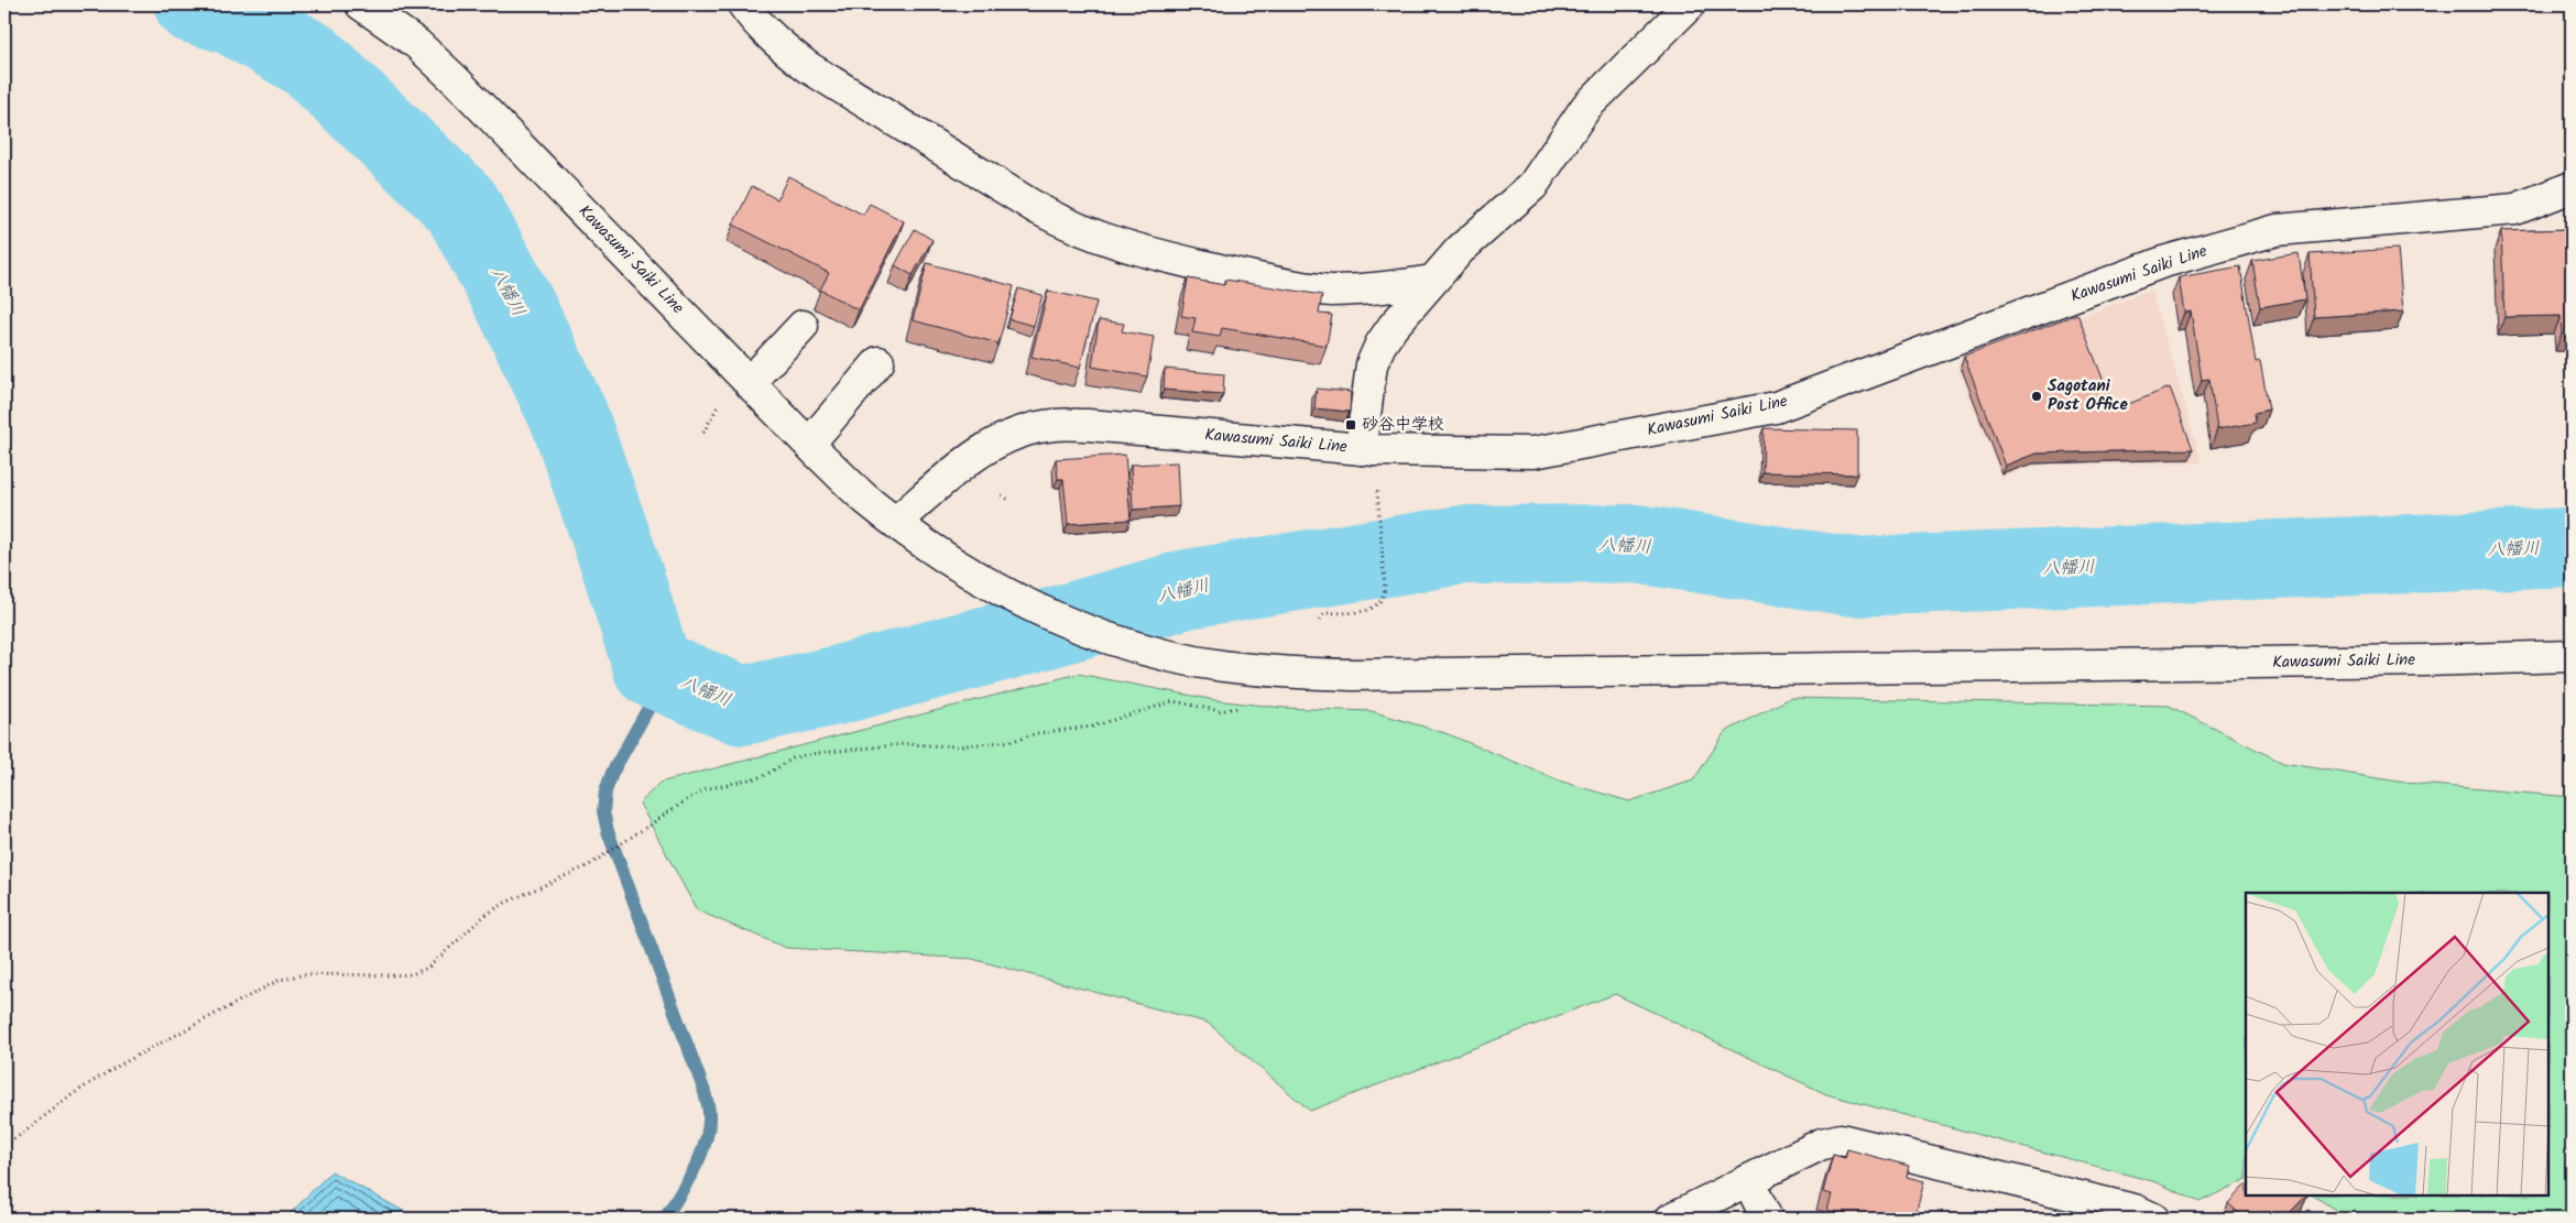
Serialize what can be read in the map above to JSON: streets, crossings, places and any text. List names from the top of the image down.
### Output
{
  "streets": {
    "main road": ["Kawasumi Saiki Line"]
  },
  "water": ["八幡川"],
  "places": {
    "other": ["Sagotani Post Office"],
    "transit": ["砂谷中学校"]
  }
}
